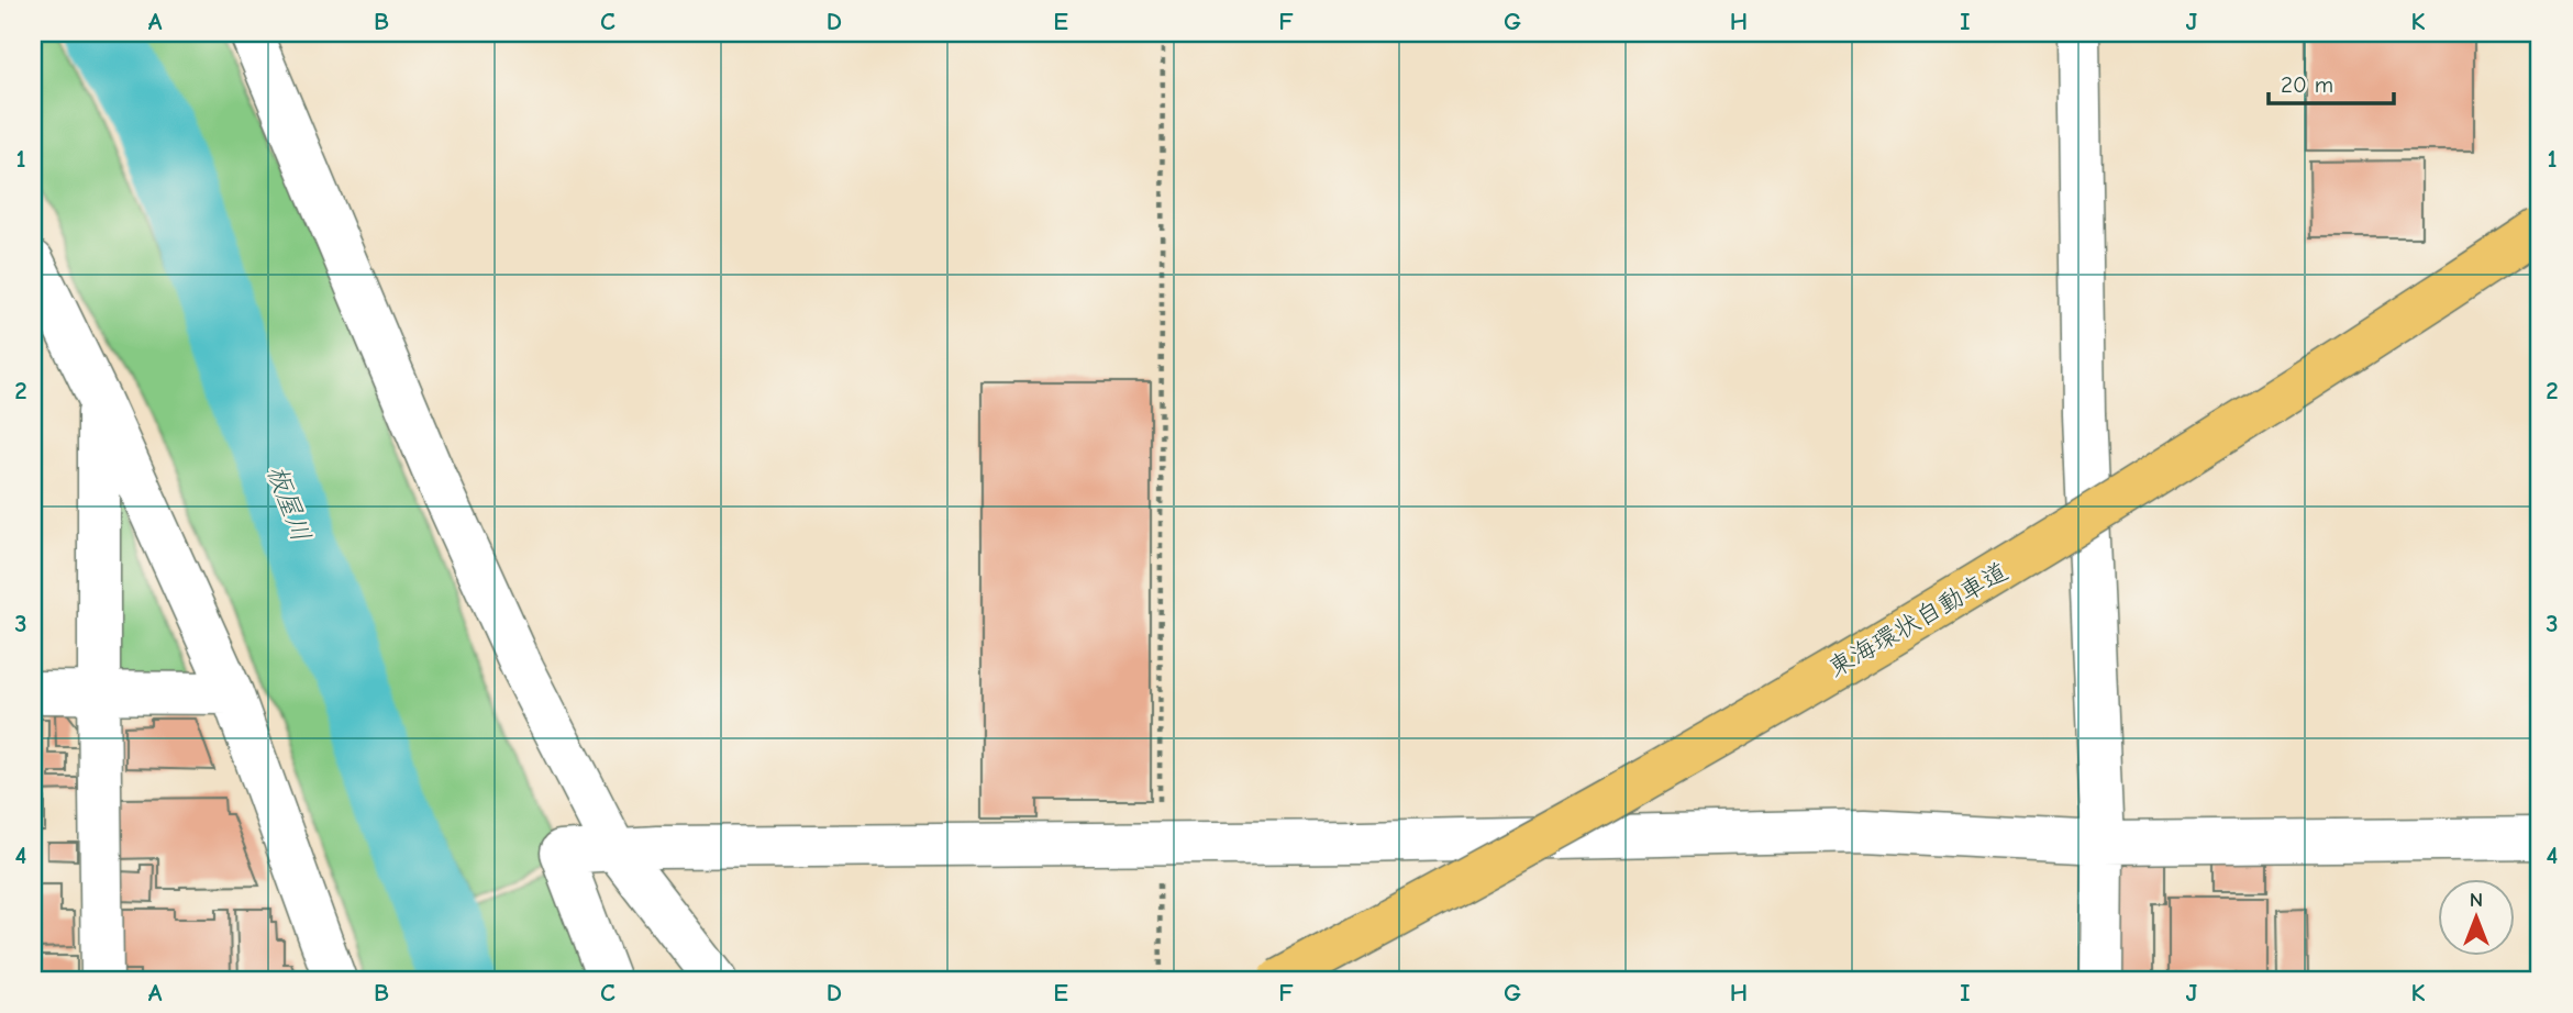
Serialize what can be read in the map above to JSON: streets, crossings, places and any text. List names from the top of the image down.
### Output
{
  "streets": {
    "highway": ["東海環状自動車道"]
  },
  "water": ["板屋川"],
  "scale_bar": "20 m",
  "north": "top",
  "grid": {
    "columns": [
      "A",
      "B",
      "C",
      "D",
      "E",
      "F",
      "G",
      "H",
      "I",
      "J",
      "K"
    ],
    "rows": [
      "1",
      "2",
      "3",
      "4"
    ]
  }
}
